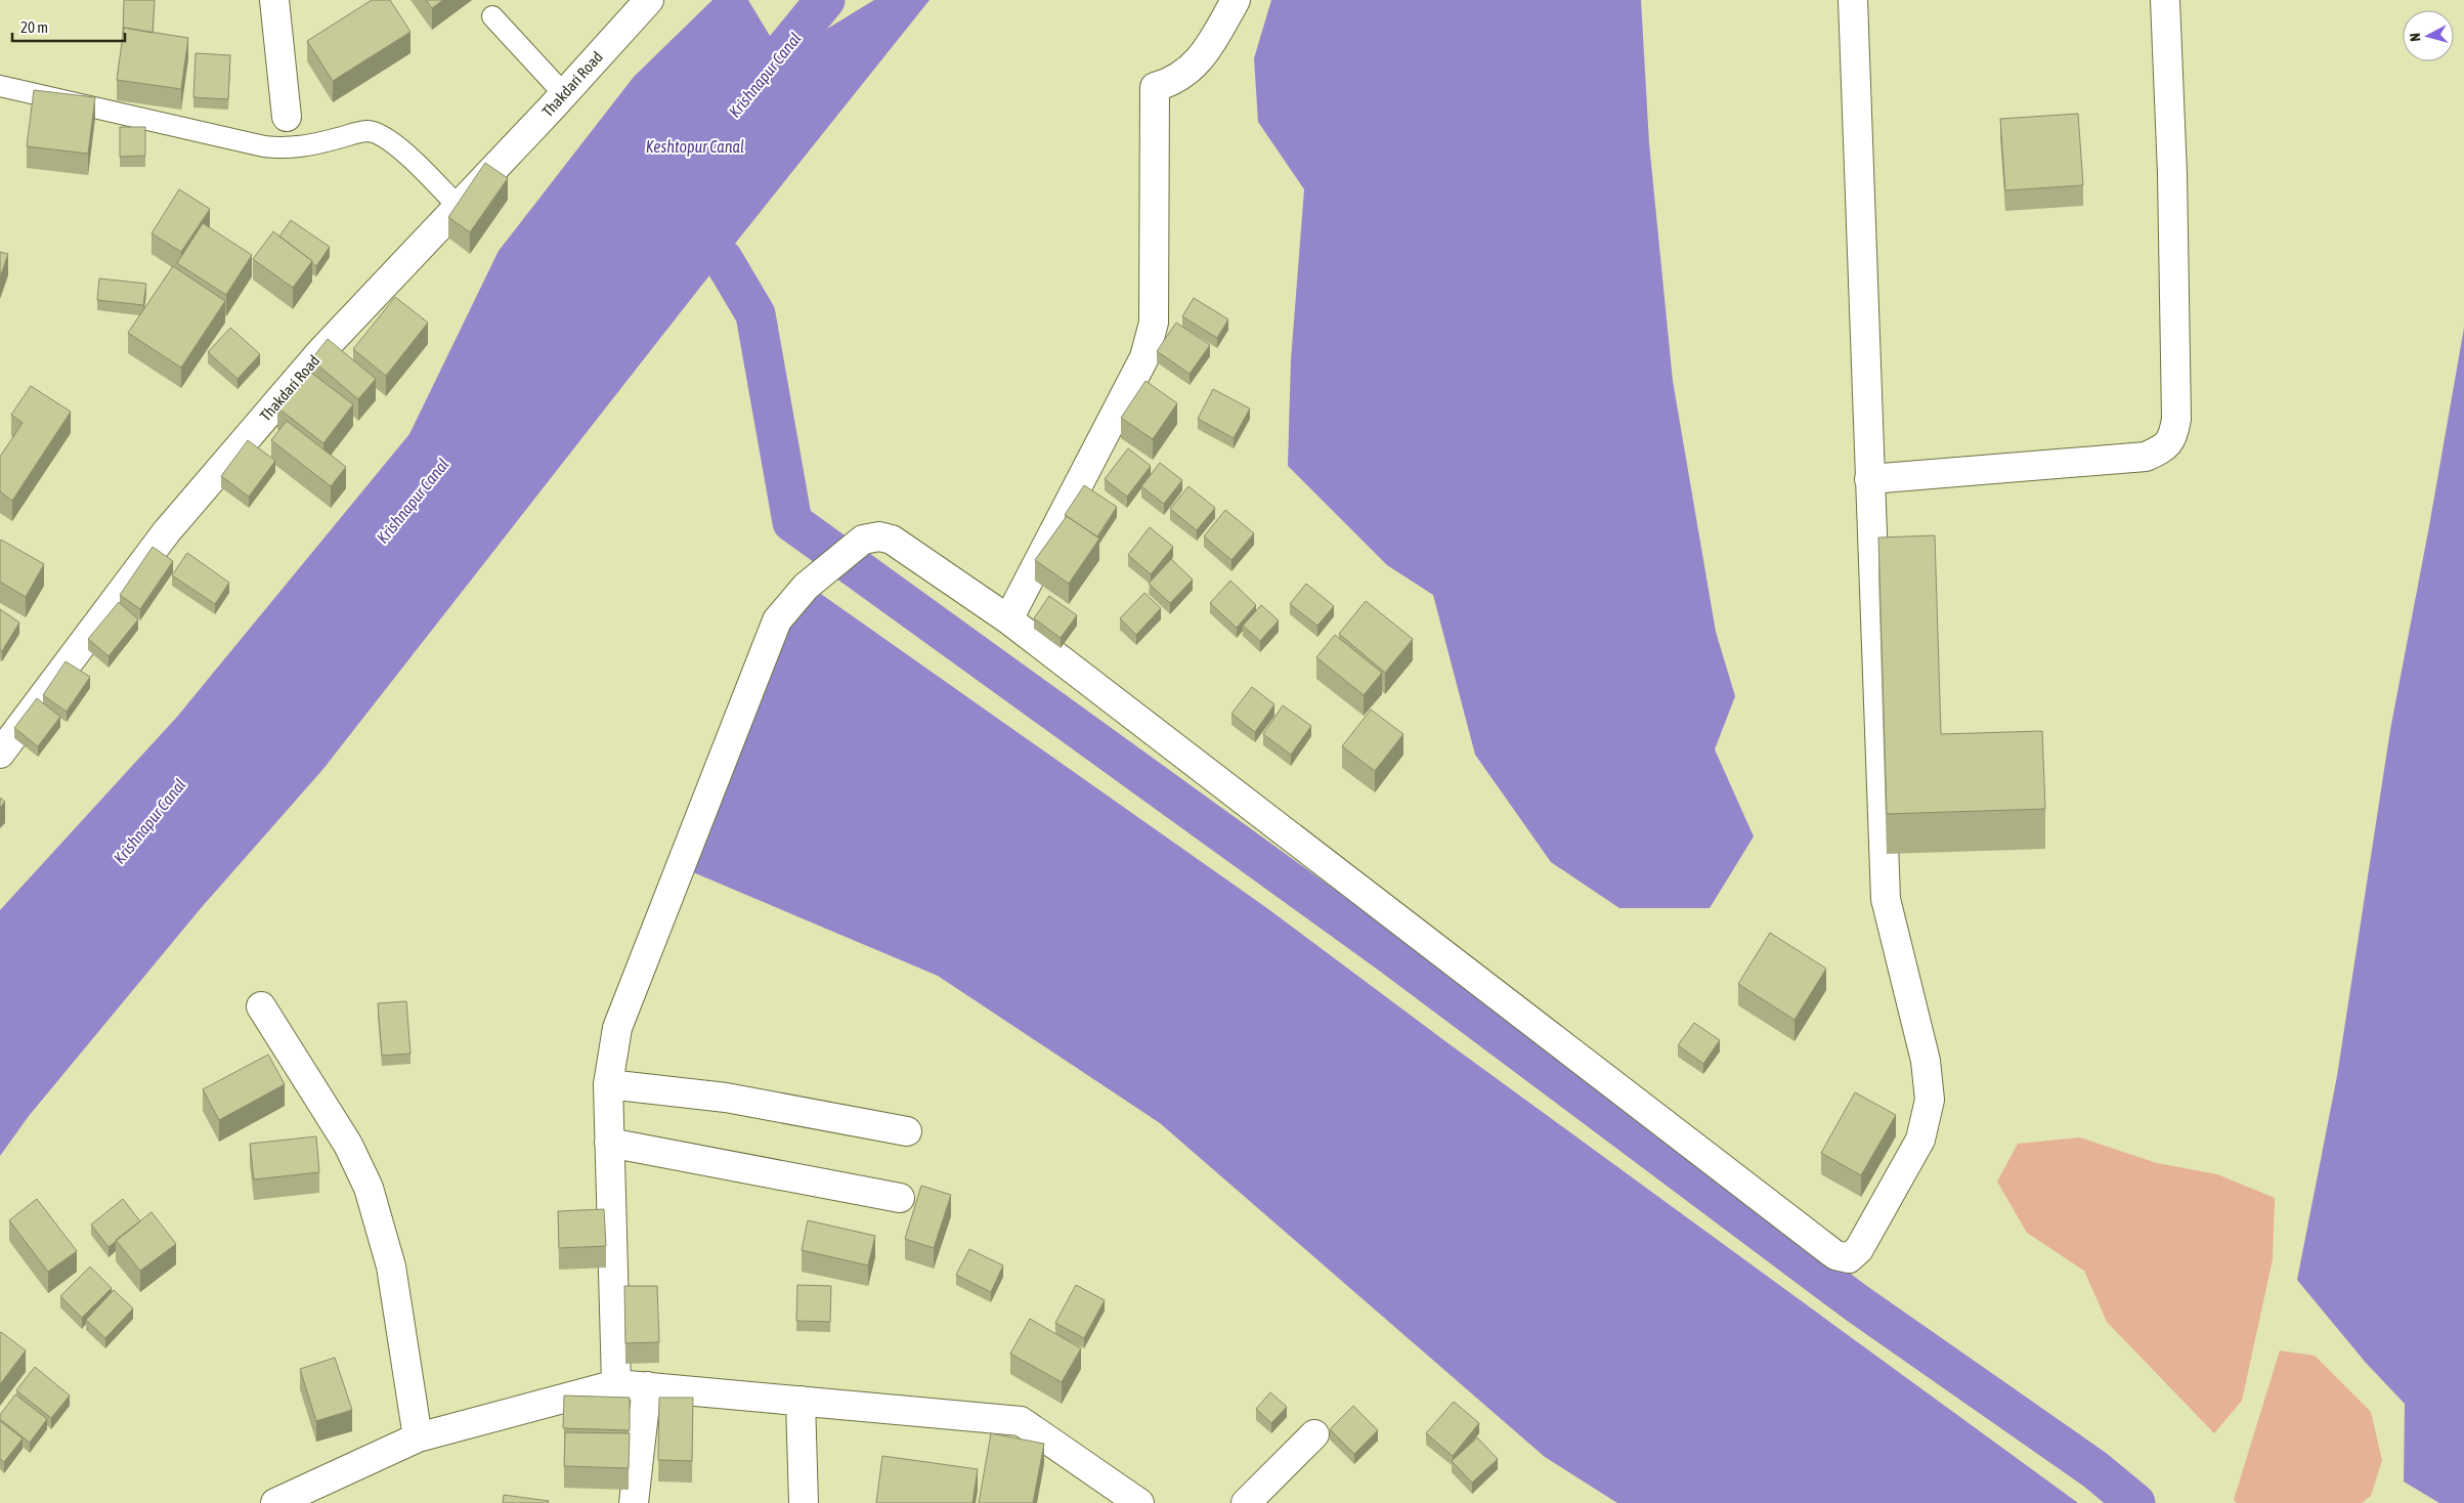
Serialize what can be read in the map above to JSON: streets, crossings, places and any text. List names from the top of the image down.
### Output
{
  "streets": {
    "street": ["Thakdari Road"]
  },
  "water": ["Krishnapur Canal", "Keshtopur Canal"],
  "scale_bar": "20 m",
  "north": "left"
}
